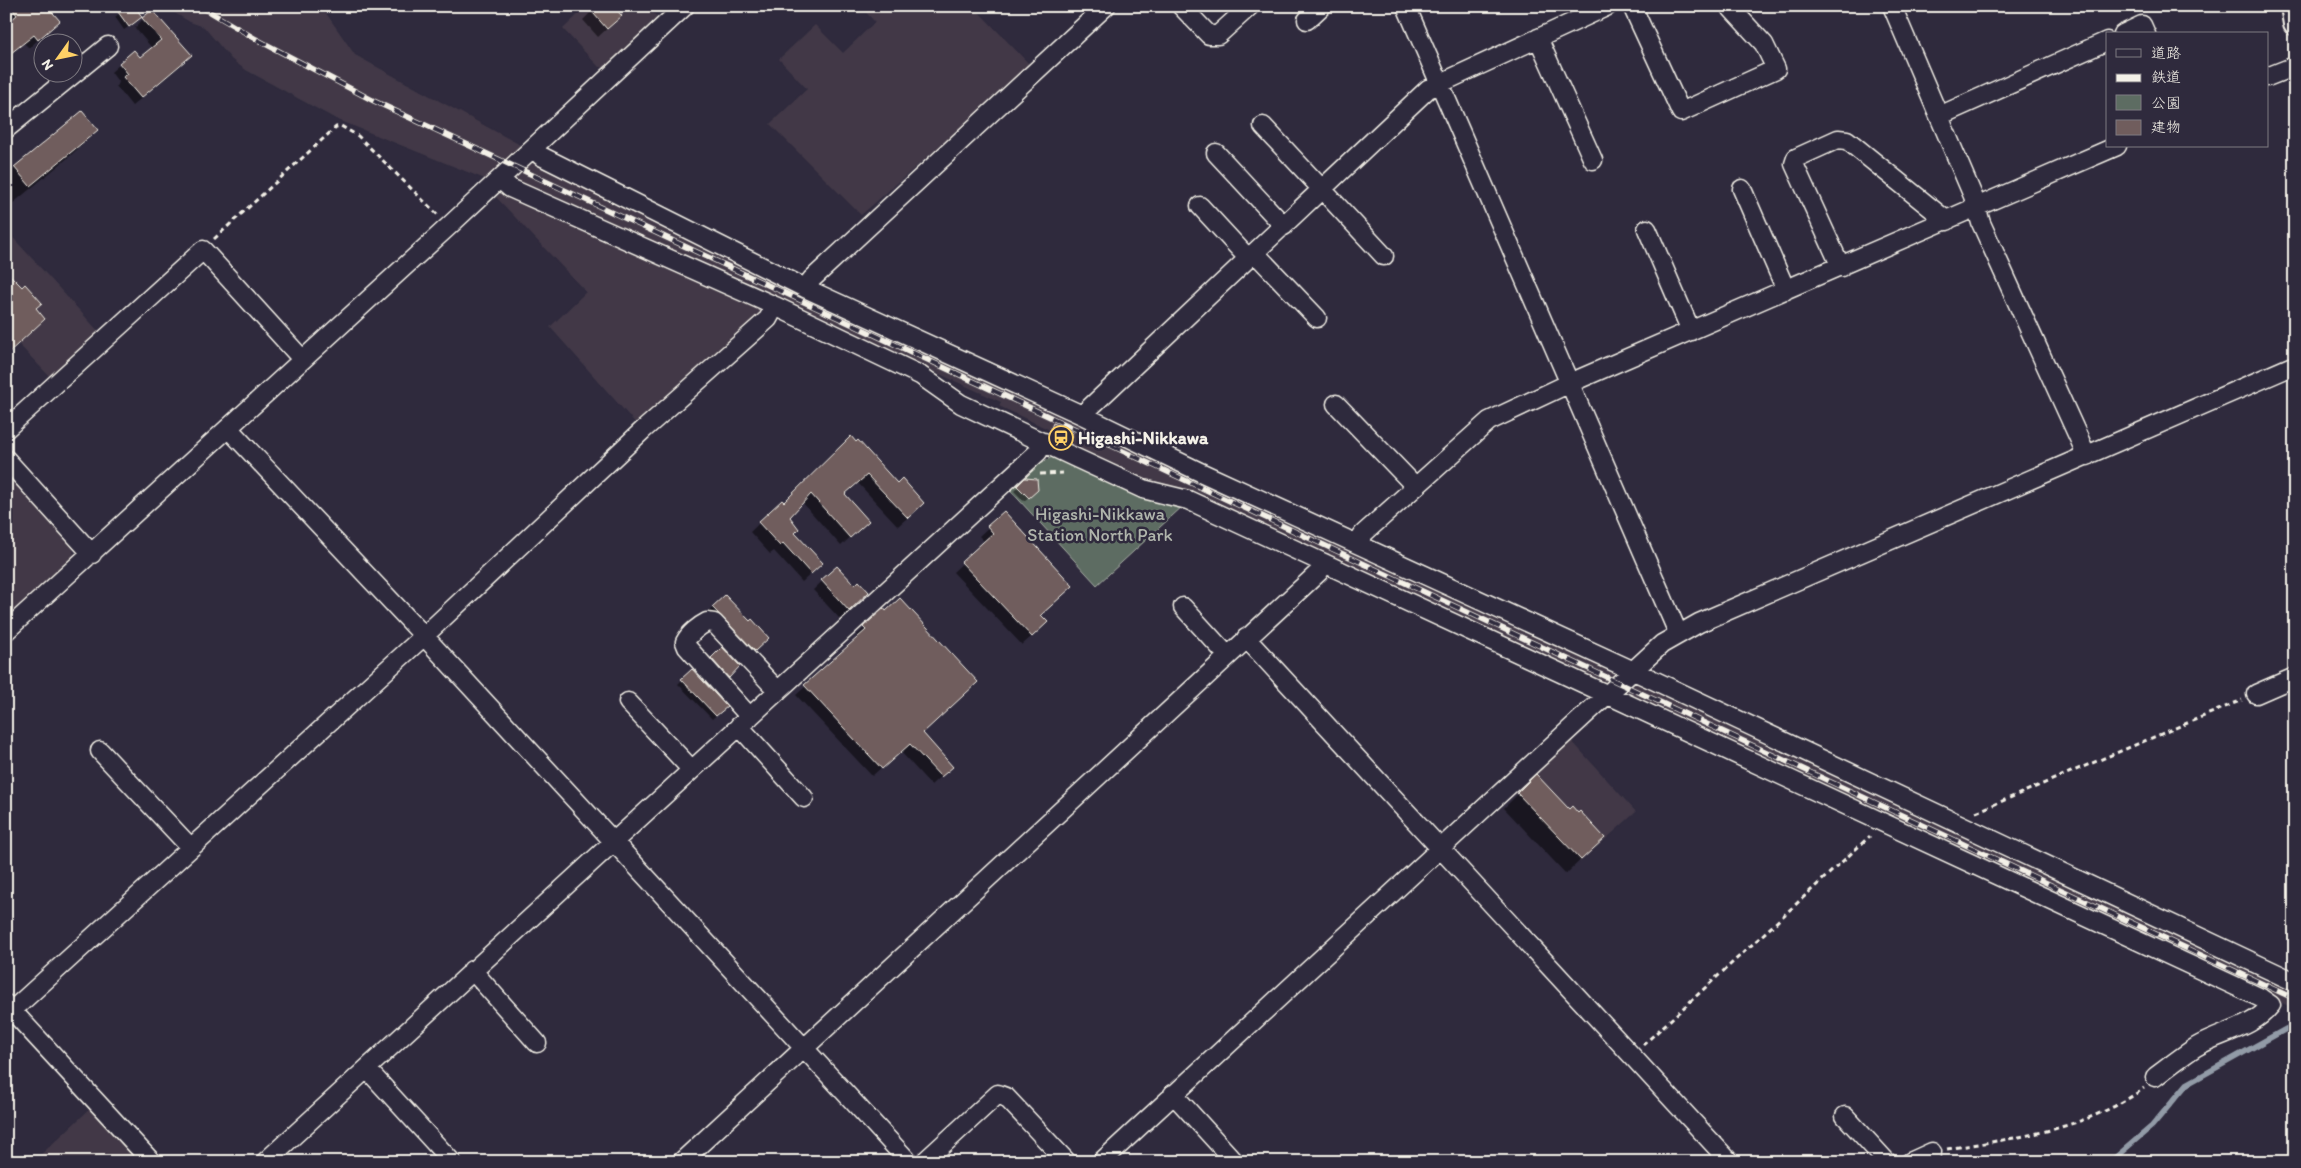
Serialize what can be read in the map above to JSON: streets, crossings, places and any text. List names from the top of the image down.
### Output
{
  "parks": ["Higashi-Nikkawa Station North Park"],
  "places": {
    "station": ["Higashi-Nikkawa"]
  },
  "legend": [
    "道路",
    "鉄道",
    "公園",
    "建物"
  ],
  "north": "bottom left"
}
